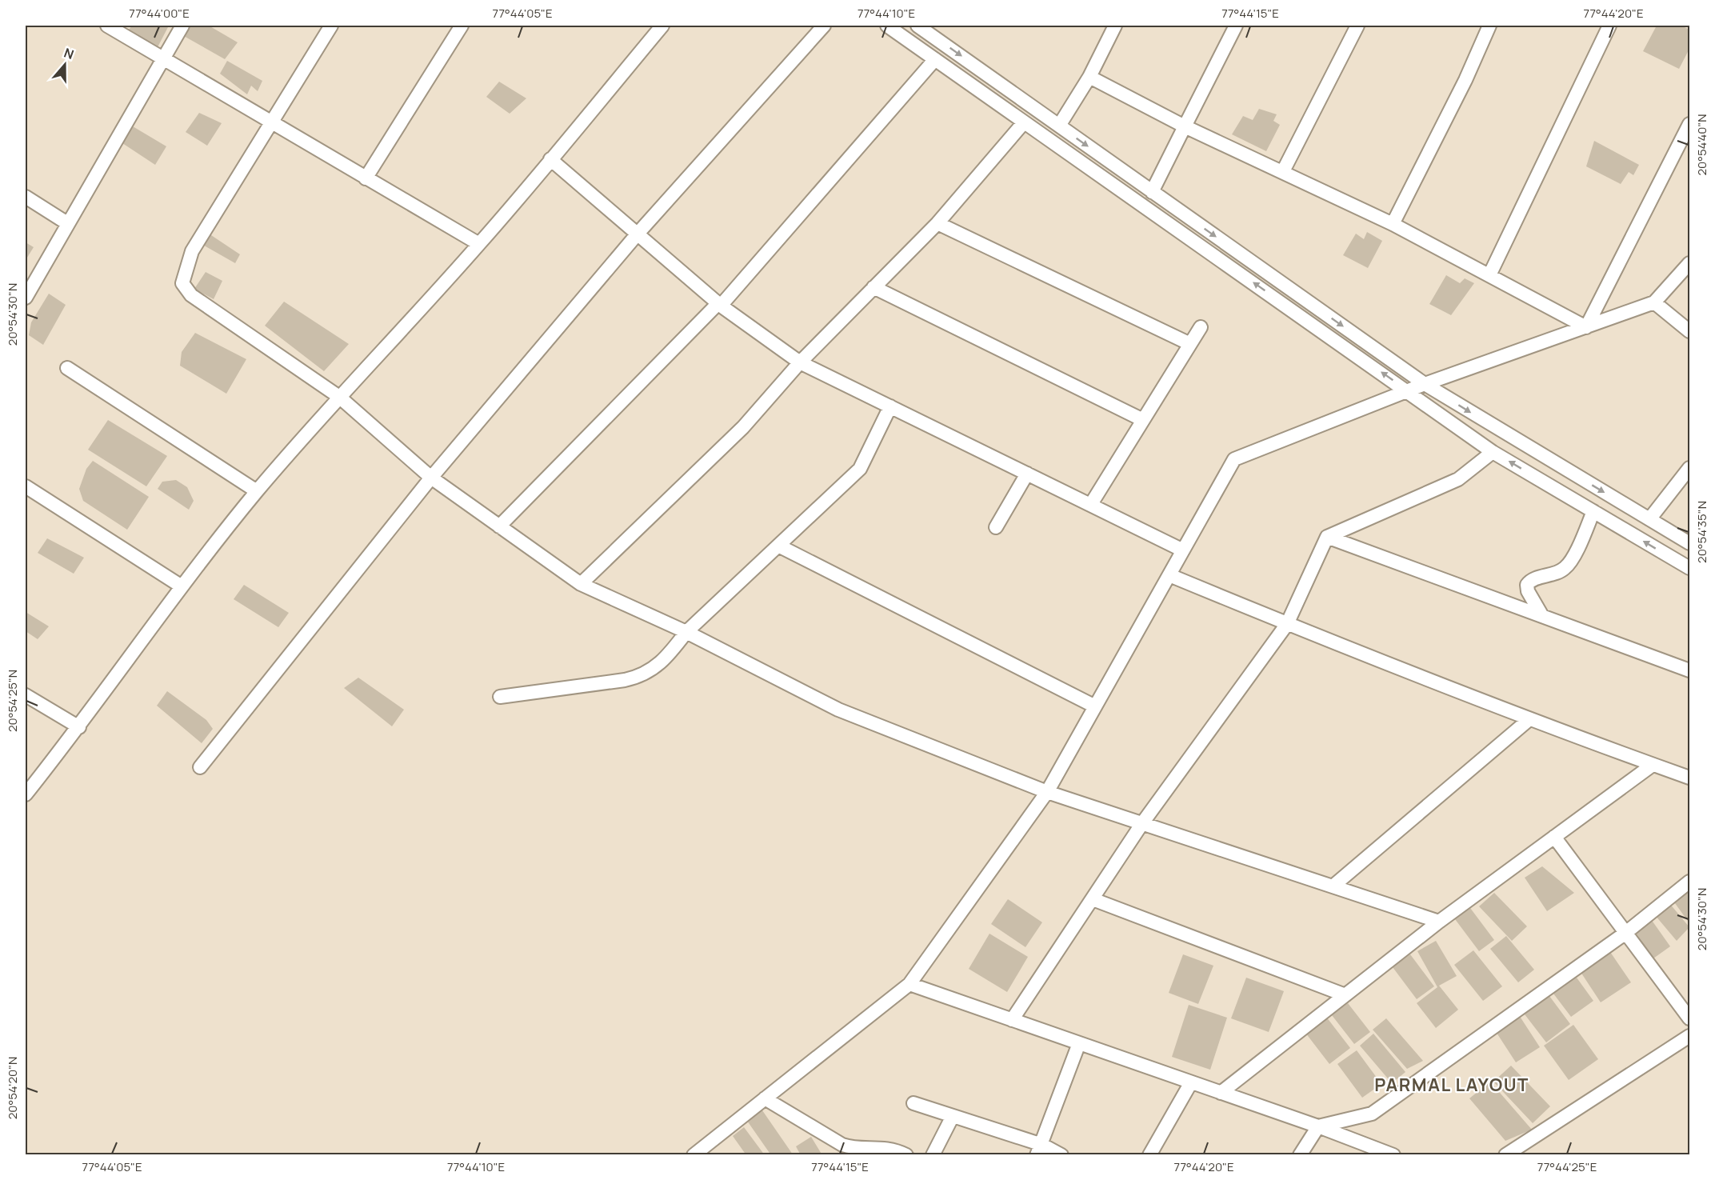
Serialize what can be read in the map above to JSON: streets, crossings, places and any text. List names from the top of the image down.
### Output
{
  "districts": ["PARMAL LAYOUT"],
  "north": "top",
  "coordinates": [
    "77°44'00\"E",
    "77°44'05\"E",
    "77°44'10\"E",
    "77°44'15\"E",
    "77°44'20\"E",
    "20°54'40\"N",
    "20°54'30\"N",
    "20°54'35\"N",
    "20°54'25\"N",
    "20°54'20\"N",
    "77°44'25\"E"
  ]
}
